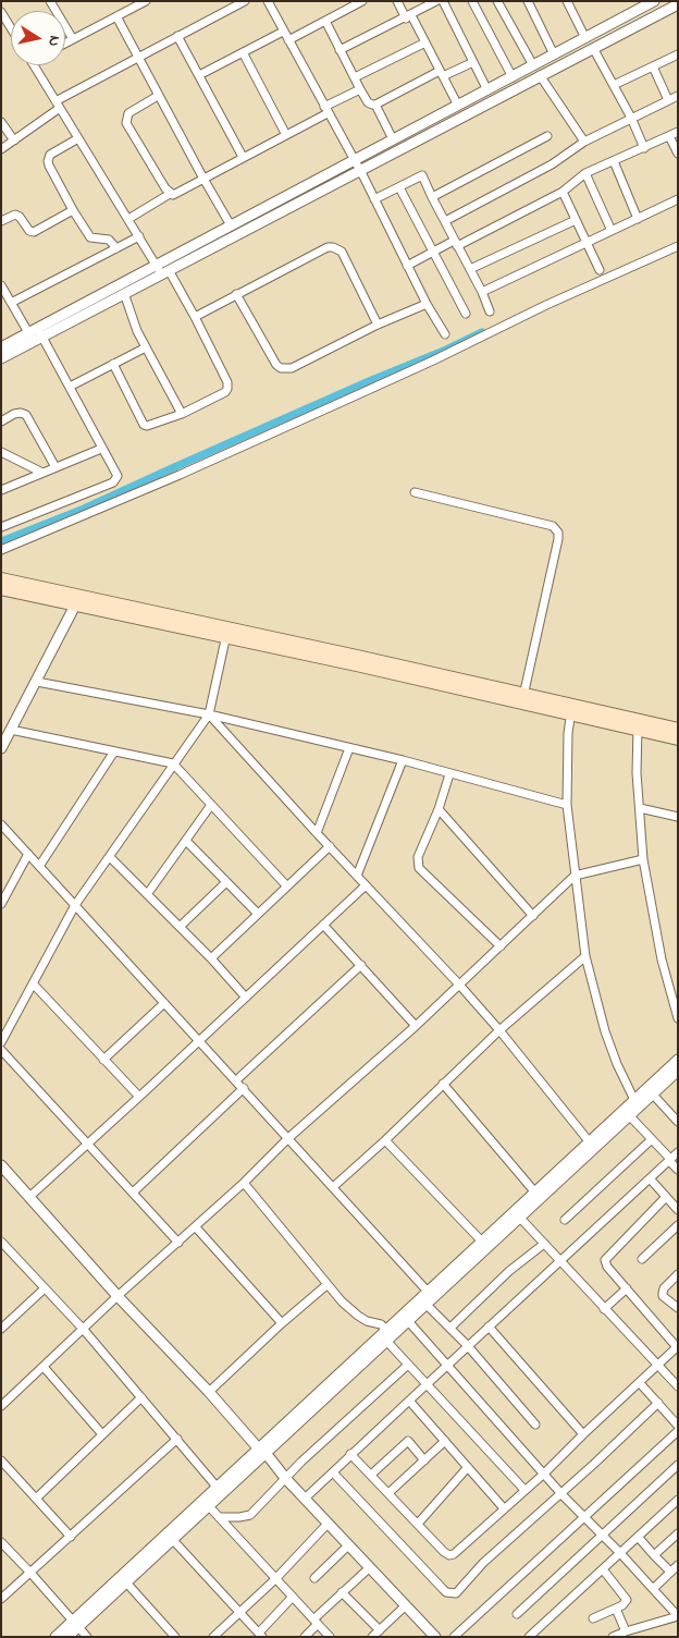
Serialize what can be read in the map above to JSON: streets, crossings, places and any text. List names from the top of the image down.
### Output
{
  "north": "right"
}
